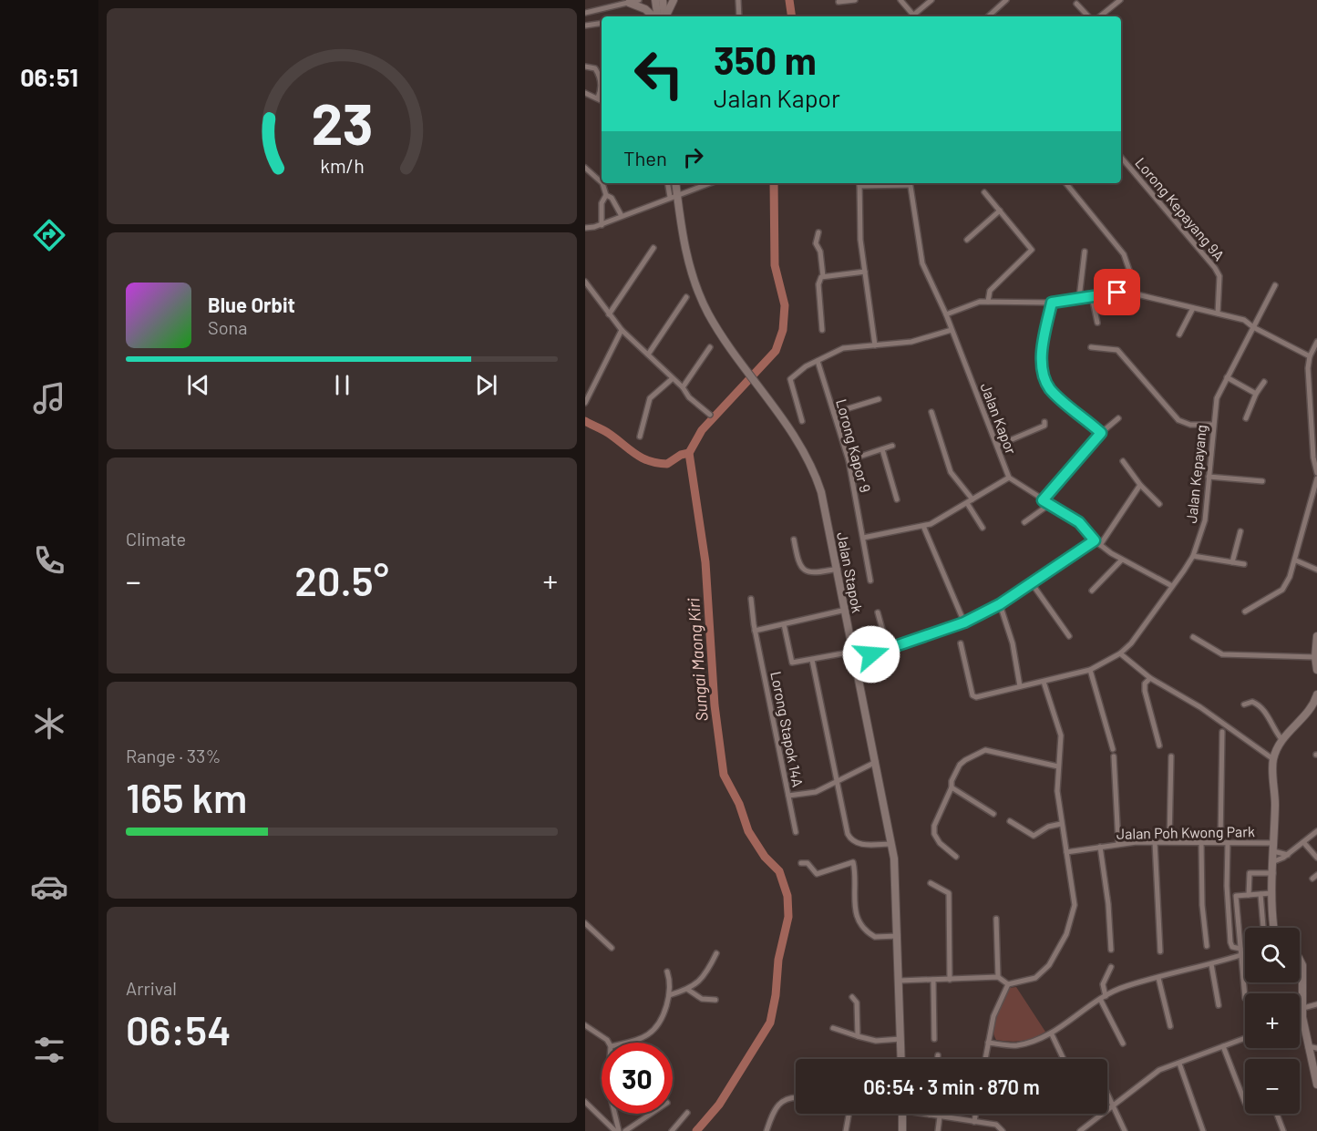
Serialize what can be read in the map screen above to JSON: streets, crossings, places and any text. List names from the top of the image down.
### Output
{
  "streets": {
    "main road": ["Jalan Stapok"],
    "street": [
      "Lorong Kepayang 9A",
      "Jalan Kapor",
      "Lorong Kapor 9",
      "Jalan Kepayang",
      "Lorong Stapok 14A",
      "Jalan Poh Kwong Park"
    ]
  },
  "crossings": [
    ["Jalan Kapor", "Jalan Kepayang"]
  ],
  "water": ["Sungai Maong Kiri"],
  "page": {
    "tabs": "06:51",
    "turn": ["350 m", "Jalan Kapor"],
    "then": "Then",
    "song": ["Blue Orbit", "Sona"],
    "tile": [
      "Climate",
      ["Range · 33%", "165 km"],
      ["Arrival", "06:54"]
    ],
    "heat": ["−", "20.5°", "+"],
    "map_buttons": ["+", "−"],
    "limit": "30",
    "trip": "06:54 · 3 min · 870 m",
    "gauge": ["23", "km/h"]
  }
}
